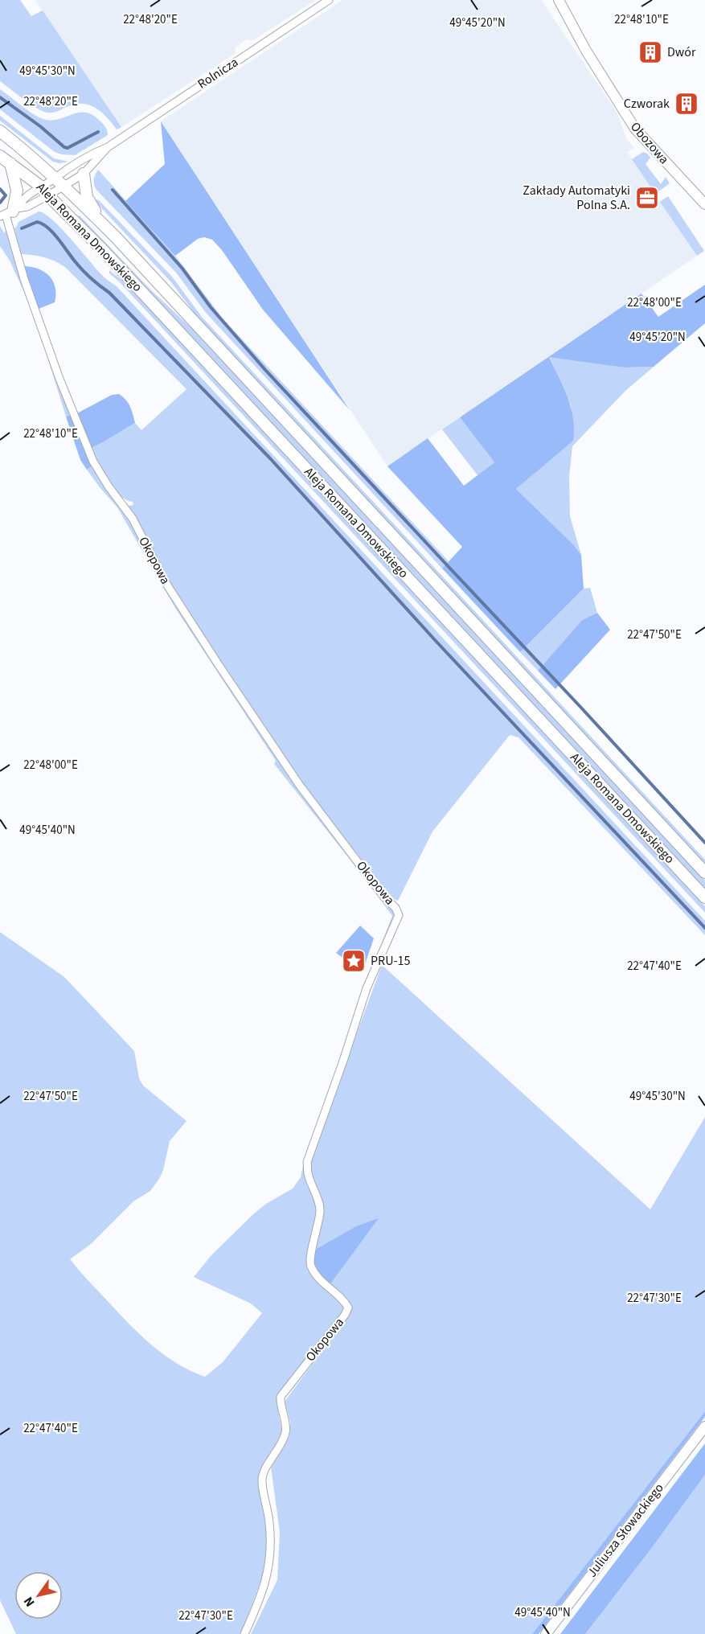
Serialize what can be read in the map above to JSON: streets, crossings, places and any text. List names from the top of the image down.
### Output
{
  "streets": {
    "main road": ["Aleja Romana Dmowskiego"],
    "street": [
      "Rolnicza",
      "Obozowa",
      "Okopowa",
      "Juliusza Słowackiego"
    ]
  },
  "crossings": [
    ["Rolnicza", "Aleja Romana Dmowskiego"],
    ["Rolnicza", "Okopowa"]
  ],
  "places": {
    "building": ["Dwór", "Czworak"],
    "office": ["Zakłady Automatyki Polna S.A."],
    "place": ["PRU-15"]
  },
  "north": "bottom left",
  "coordinates": [
    "22°48'20\"E",
    "22°48'10\"E",
    "49°45'20\"N",
    "49°45'30\"N",
    "22°48'00\"E",
    "22°47'50\"E",
    "49°45'40\"N",
    "22°47'40\"E",
    "22°47'30\"E"
  ]
}
